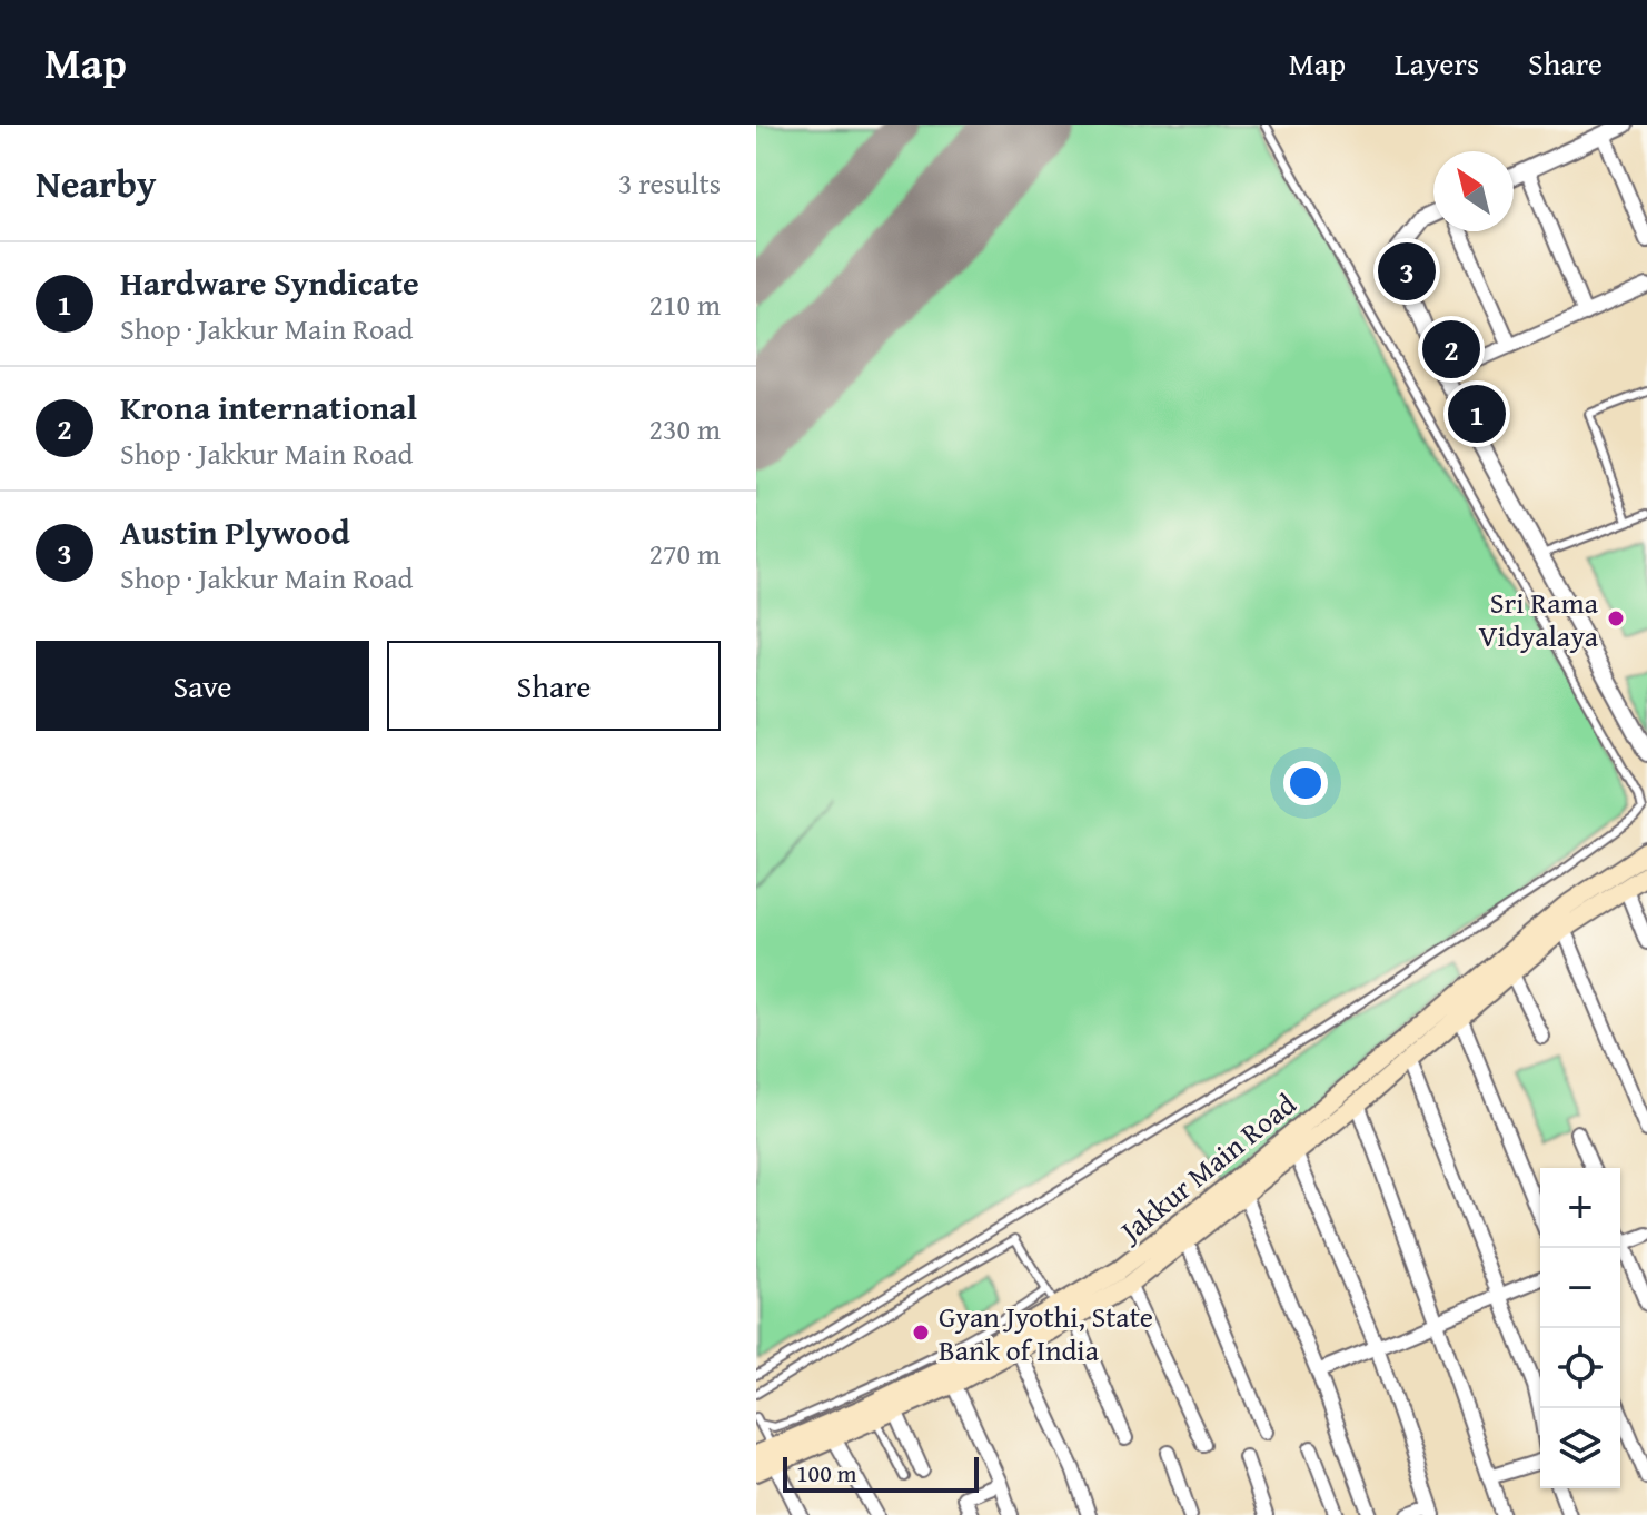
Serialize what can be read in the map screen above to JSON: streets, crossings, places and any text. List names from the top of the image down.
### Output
{
  "streets": {
    "main road": ["Jakkur Main Road"]
  },
  "places": ["Sri Rama Vidyalaya", "Gyan Jyothi, State Bank of India"],
  "scale_bar": "100 m",
  "north": "top left",
  "page": {
    "header": "Map",
    "nav": ["Map", "Layers", "Share"],
    "heading": ["Nearby", "3 results"],
    "pins": ["3", "2", "1"],
    "list": [
      {
        "mark": "1",
        "name": "Hardware Syndicate",
        "note": "Shop · Jakkur Main Road",
        "value": "210 m"
      },
      {
        "mark": "2",
        "name": "Krona international",
        "note": "Shop · Jakkur Main Road",
        "value": "230 m"
      },
      {
        "mark": "3",
        "name": "Austin Plywood",
        "note": "Shop · Jakkur Main Road",
        "value": "270 m"
      }
    ],
    "buttons": ["Save", "Share"],
    "map_buttons": ["+", "−"],
    "scale": "100 m"
  }
}
